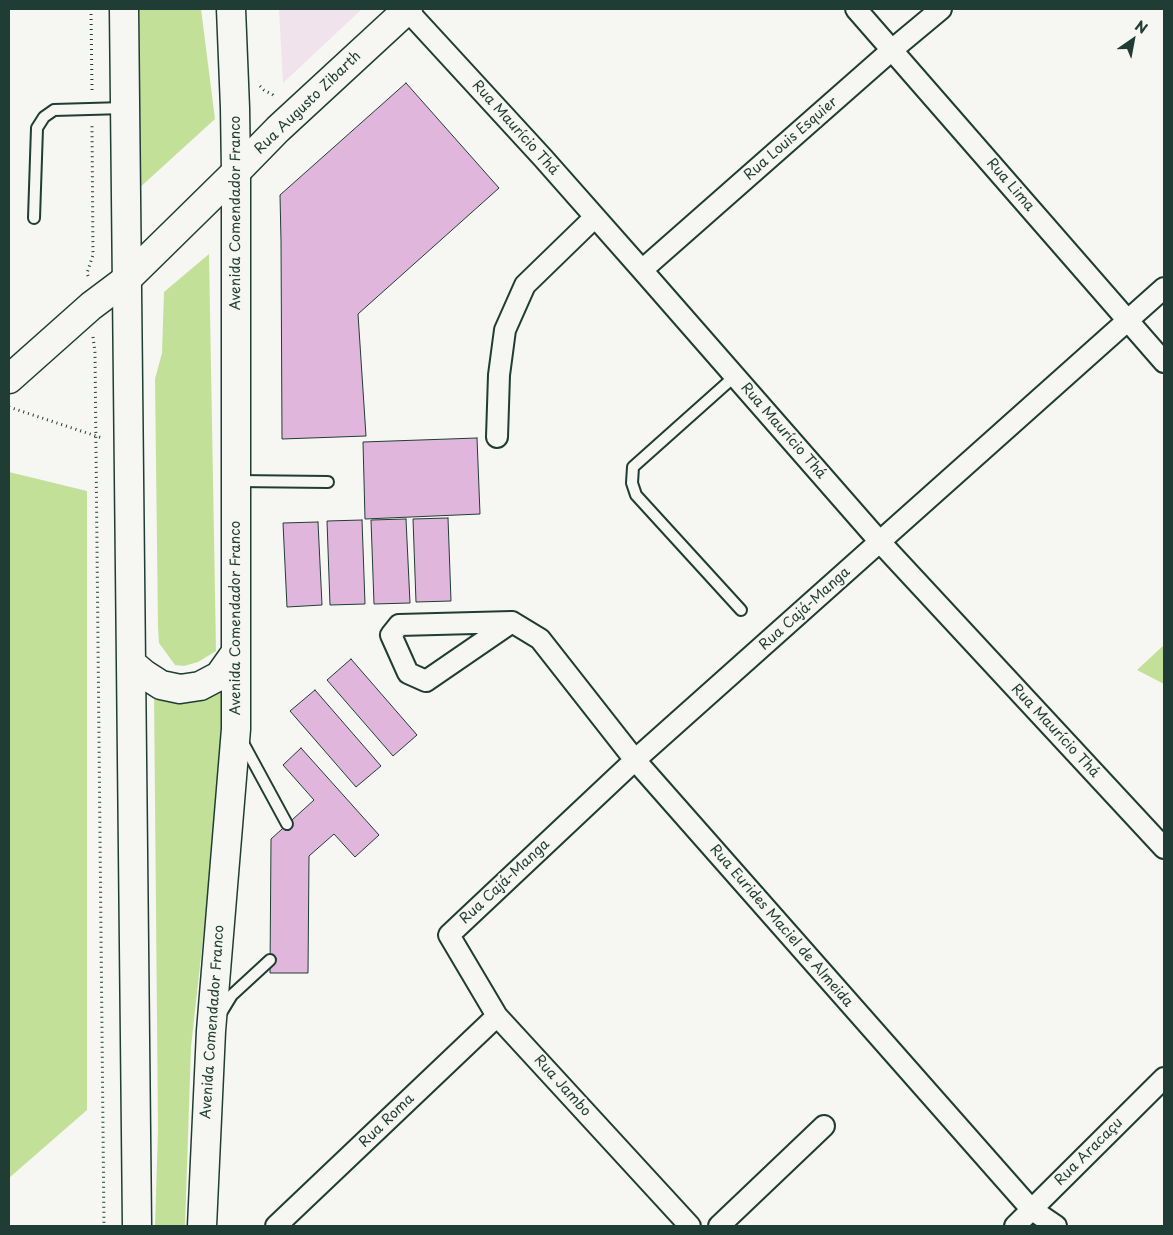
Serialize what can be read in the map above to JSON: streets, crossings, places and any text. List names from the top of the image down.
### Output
{
  "streets": {
    "main road": ["Rua Augusto Zibarth", "Avenida Comendador Franco"],
    "street": [
      "Rua Maurício Thá",
      "Rua Louis Esquier",
      "Rua Lima",
      "Rua Cajá-Manga",
      "Rua Eurides Maciel de Almeida",
      "Rua Jambo",
      "Rua Roma",
      "Rua Aracaçu"
    ]
  },
  "crossings": [
    ["Rua Augusto Zibarth", "Rua Maurício Thá"],
    ["Rua Augusto Zibarth", "Avenida Comendador Franco"],
    ["Rua Maurício Thá", "Rua Louis Esquier"],
    ["Rua Maurício Thá", "Rua Cajá-Manga"],
    ["Rua Louis Esquier", "Rua Lima"],
    ["Rua Lima", "Rua Cajá-Manga"],
    ["Rua Cajá-Manga", "Rua Eurides Maciel de Almeida"],
    ["Rua Cajá-Manga", "Rua Jambo"],
    ["Rua Eurides Maciel de Almeida", "Rua Aracaçu"],
    ["Rua Jambo", "Rua Roma"]
  ],
  "north": "top right"
}
